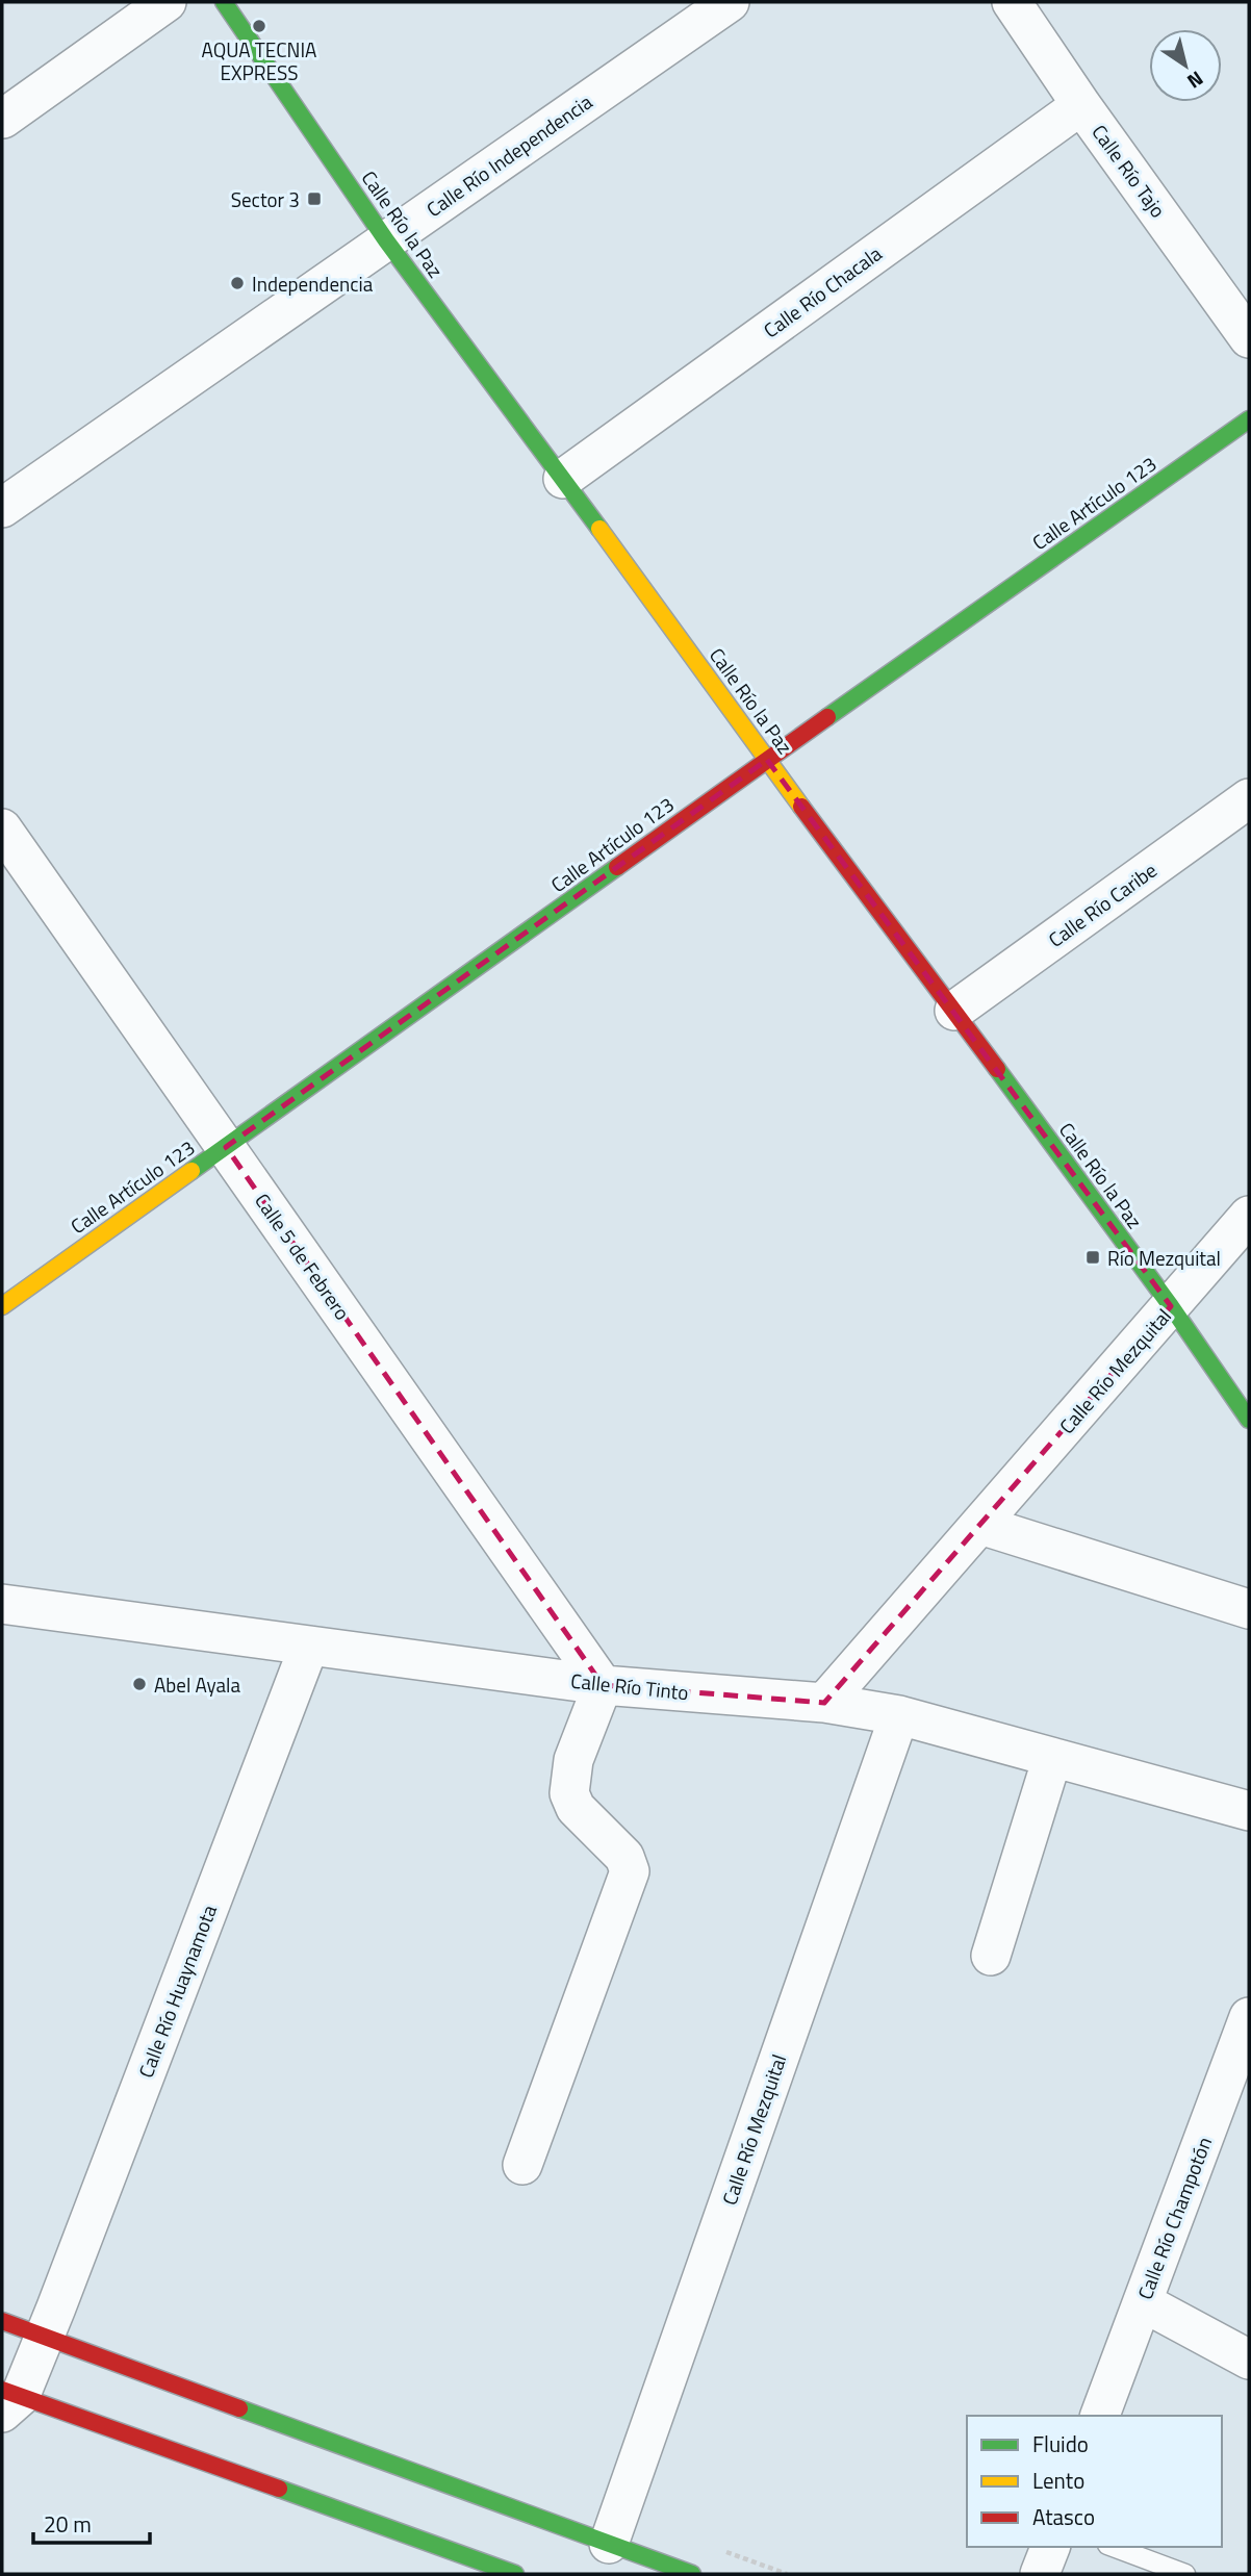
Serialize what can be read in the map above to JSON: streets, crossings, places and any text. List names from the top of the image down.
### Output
{
  "streets": {
    "street": [
      "Calle Río Independencia",
      "Calle Río Tajo",
      "Calle Río la Paz",
      "Calle Río Chacala",
      "Calle Artículo 123",
      "Calle Río Caribe",
      "Calle 5 de Febrero",
      "Calle Río Mezquital",
      "Calle Río Tinto",
      "Calle Río Huaynamota",
      "Calle Río Champotón"
    ]
  },
  "crossings": [
    ["Calle Río Independencia", "Calle Río la Paz"],
    ["Calle Río Tajo", "Calle Río Chacala"],
    ["Calle Río la Paz", "Calle Río Chacala"],
    ["Calle Río la Paz", "Calle Artículo 123"],
    ["Calle Río la Paz", "Calle Río Caribe"],
    ["Calle Río la Paz", "Calle Río Mezquital"],
    ["Calle Artículo 123", "Calle 5 de Febrero"],
    ["Calle 5 de Febrero", "Calle Río Tinto"],
    ["Calle Río Mezquital", "Calle Río Tinto"],
    ["Calle Río Tinto", "Calle Río Huaynamota"]
  ],
  "places": {
    "other": ["AQUA TECNIA EXPRESS", "Independencia", "Abel Ayala"],
    "transit": ["Sector 3", "Río Mezquital"]
  },
  "legend": ["Fluido", "Lento", "Atasco"],
  "scale_bar": "20 m",
  "north": "bottom right"
}
